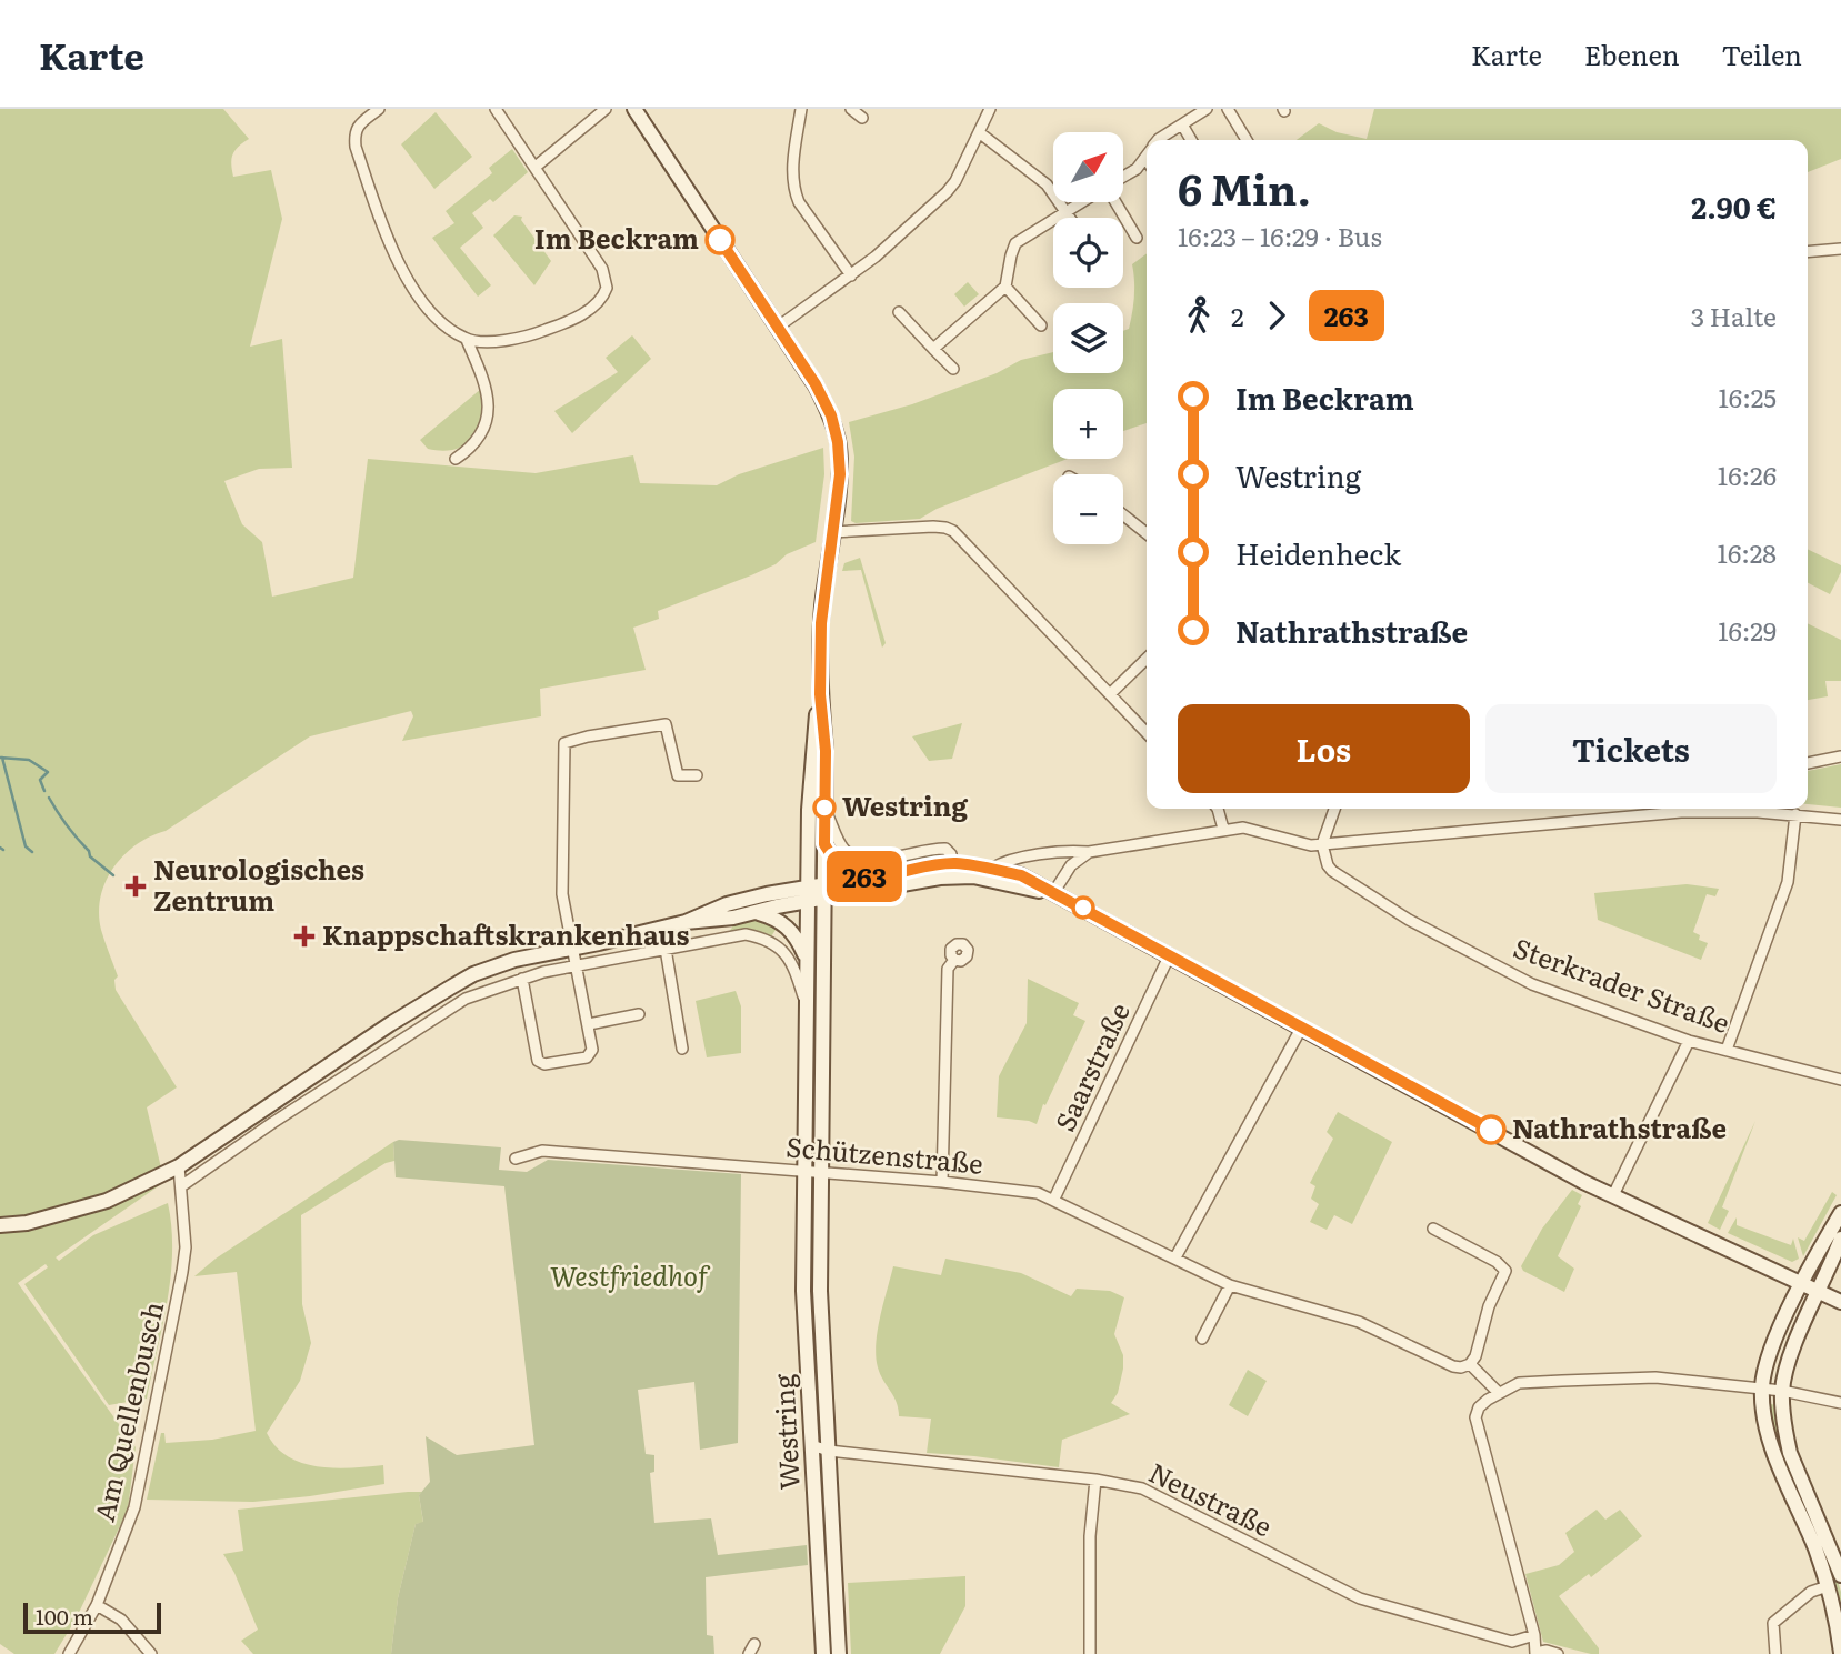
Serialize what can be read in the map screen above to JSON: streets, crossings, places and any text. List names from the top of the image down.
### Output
{
  "streets": {
    "main road": ["Westring"],
    "street": [
      "Sterkrader Straße",
      "Saarstraße",
      "Schützenstraße",
      "Am Quellenbusch",
      "Neustraße"
    ]
  },
  "crossings": [
    ["Saarstraße", "Schützenstraße"],
    ["Schützenstraße", "Westring"],
    ["Westring", "Neustraße"]
  ],
  "parks": ["Westfriedhof"],
  "places": {
    "other": ["Im Beckram", "Westring", "Nathrathstraße"],
    "health": ["Neurologisches Zentrum", "Knappschaftskrankenhaus"]
  },
  "lines": ["bus line 263"],
  "scale_bar": "100 m",
  "north": "top right",
  "page": {
    "header": "Karte",
    "nav": ["Karte", "Ebenen", "Teilen"],
    "on_map": "263",
    "map_buttons": ["+", "−"],
    "heading": ["6 Min.", "16:23 – 16:29 · Bus", "2.90 €"],
    "legs": ["2", "263", "3 Halte"],
    "list": [
      {
        "name": "Im Beckram",
        "value": "16:25"
      },
      {
        "name": "Westring",
        "value": "16:26"
      },
      {
        "name": "Heidenheck",
        "value": "16:28"
      },
      {
        "name": "Nathrathstraße",
        "value": "16:29"
      }
    ],
    "buttons": ["Los", "Tickets"],
    "scale": "100 m"
  }
}
